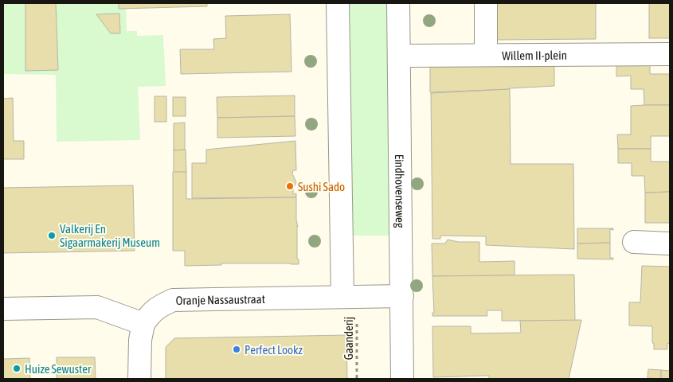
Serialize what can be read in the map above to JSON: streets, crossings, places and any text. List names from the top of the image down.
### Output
{
  "streets": {
    "street": ["Willem II-plein", "Eindhovenseweg", "Oranje Nassaustraat"],
    "path": ["Gaanderij"]
  },
  "crossings": [
    ["Willem II-plein", "Eindhovenseweg"],
    ["Eindhovenseweg", "Oranje Nassaustraat"],
    ["Oranje Nassaustraat", "Gaanderij"]
  ],
  "places": [
    "Sushi Sado",
    "Valkerij En Sigaarmakerij Museum",
    "Perfect Lookz",
    "Huize Sewuster"
  ]
}
